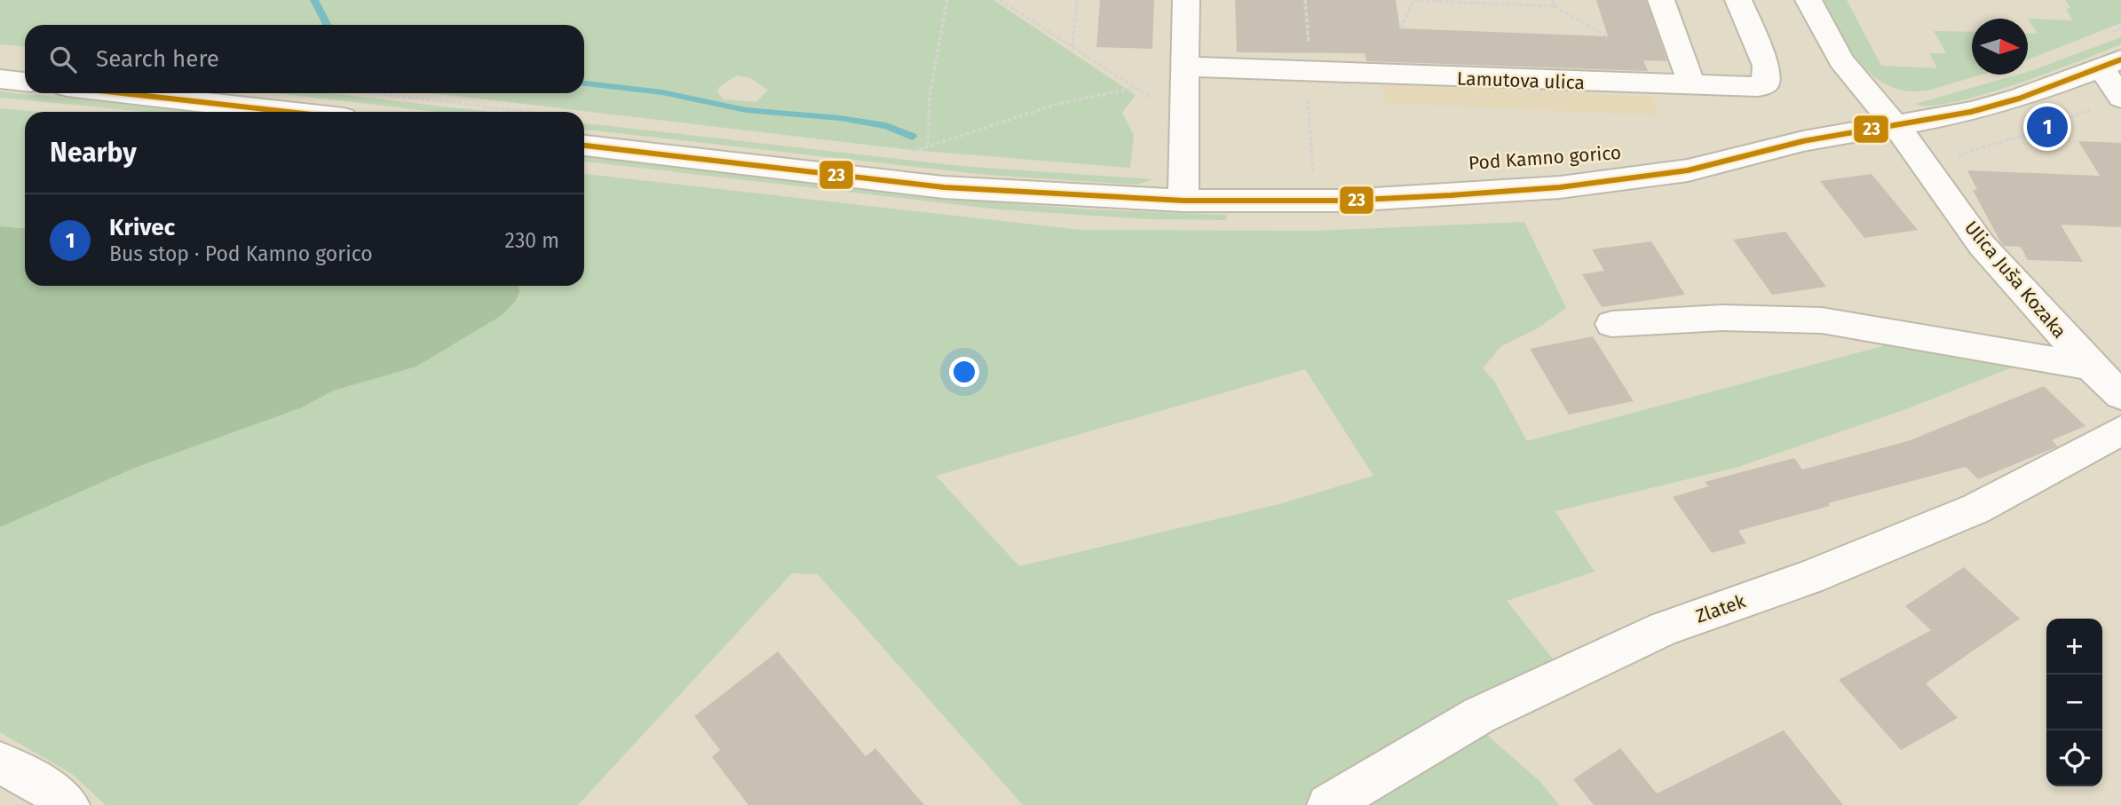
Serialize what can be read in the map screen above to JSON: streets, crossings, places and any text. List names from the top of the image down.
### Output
{
  "streets": {
    "street": [
      "Lamutova ulica",
      "Pod Kamno gorico",
      "Ulica Juša Kozaka",
      "Zlatek"
    ]
  },
  "crossings": [
    ["Pod Kamno gorico", "Ulica Juša Kozaka"]
  ],
  "lines": ["transit line 23"],
  "north": "right",
  "page": {
    "search": "Search here",
    "pins": "1",
    "heading": "Nearby",
    "list": [
      {
        "mark": "1",
        "name": "Krivec",
        "note": "Bus stop · Pod Kamno gorico",
        "value": "230 m"
      }
    ],
    "map_buttons": ["+", "−"]
  }
}
